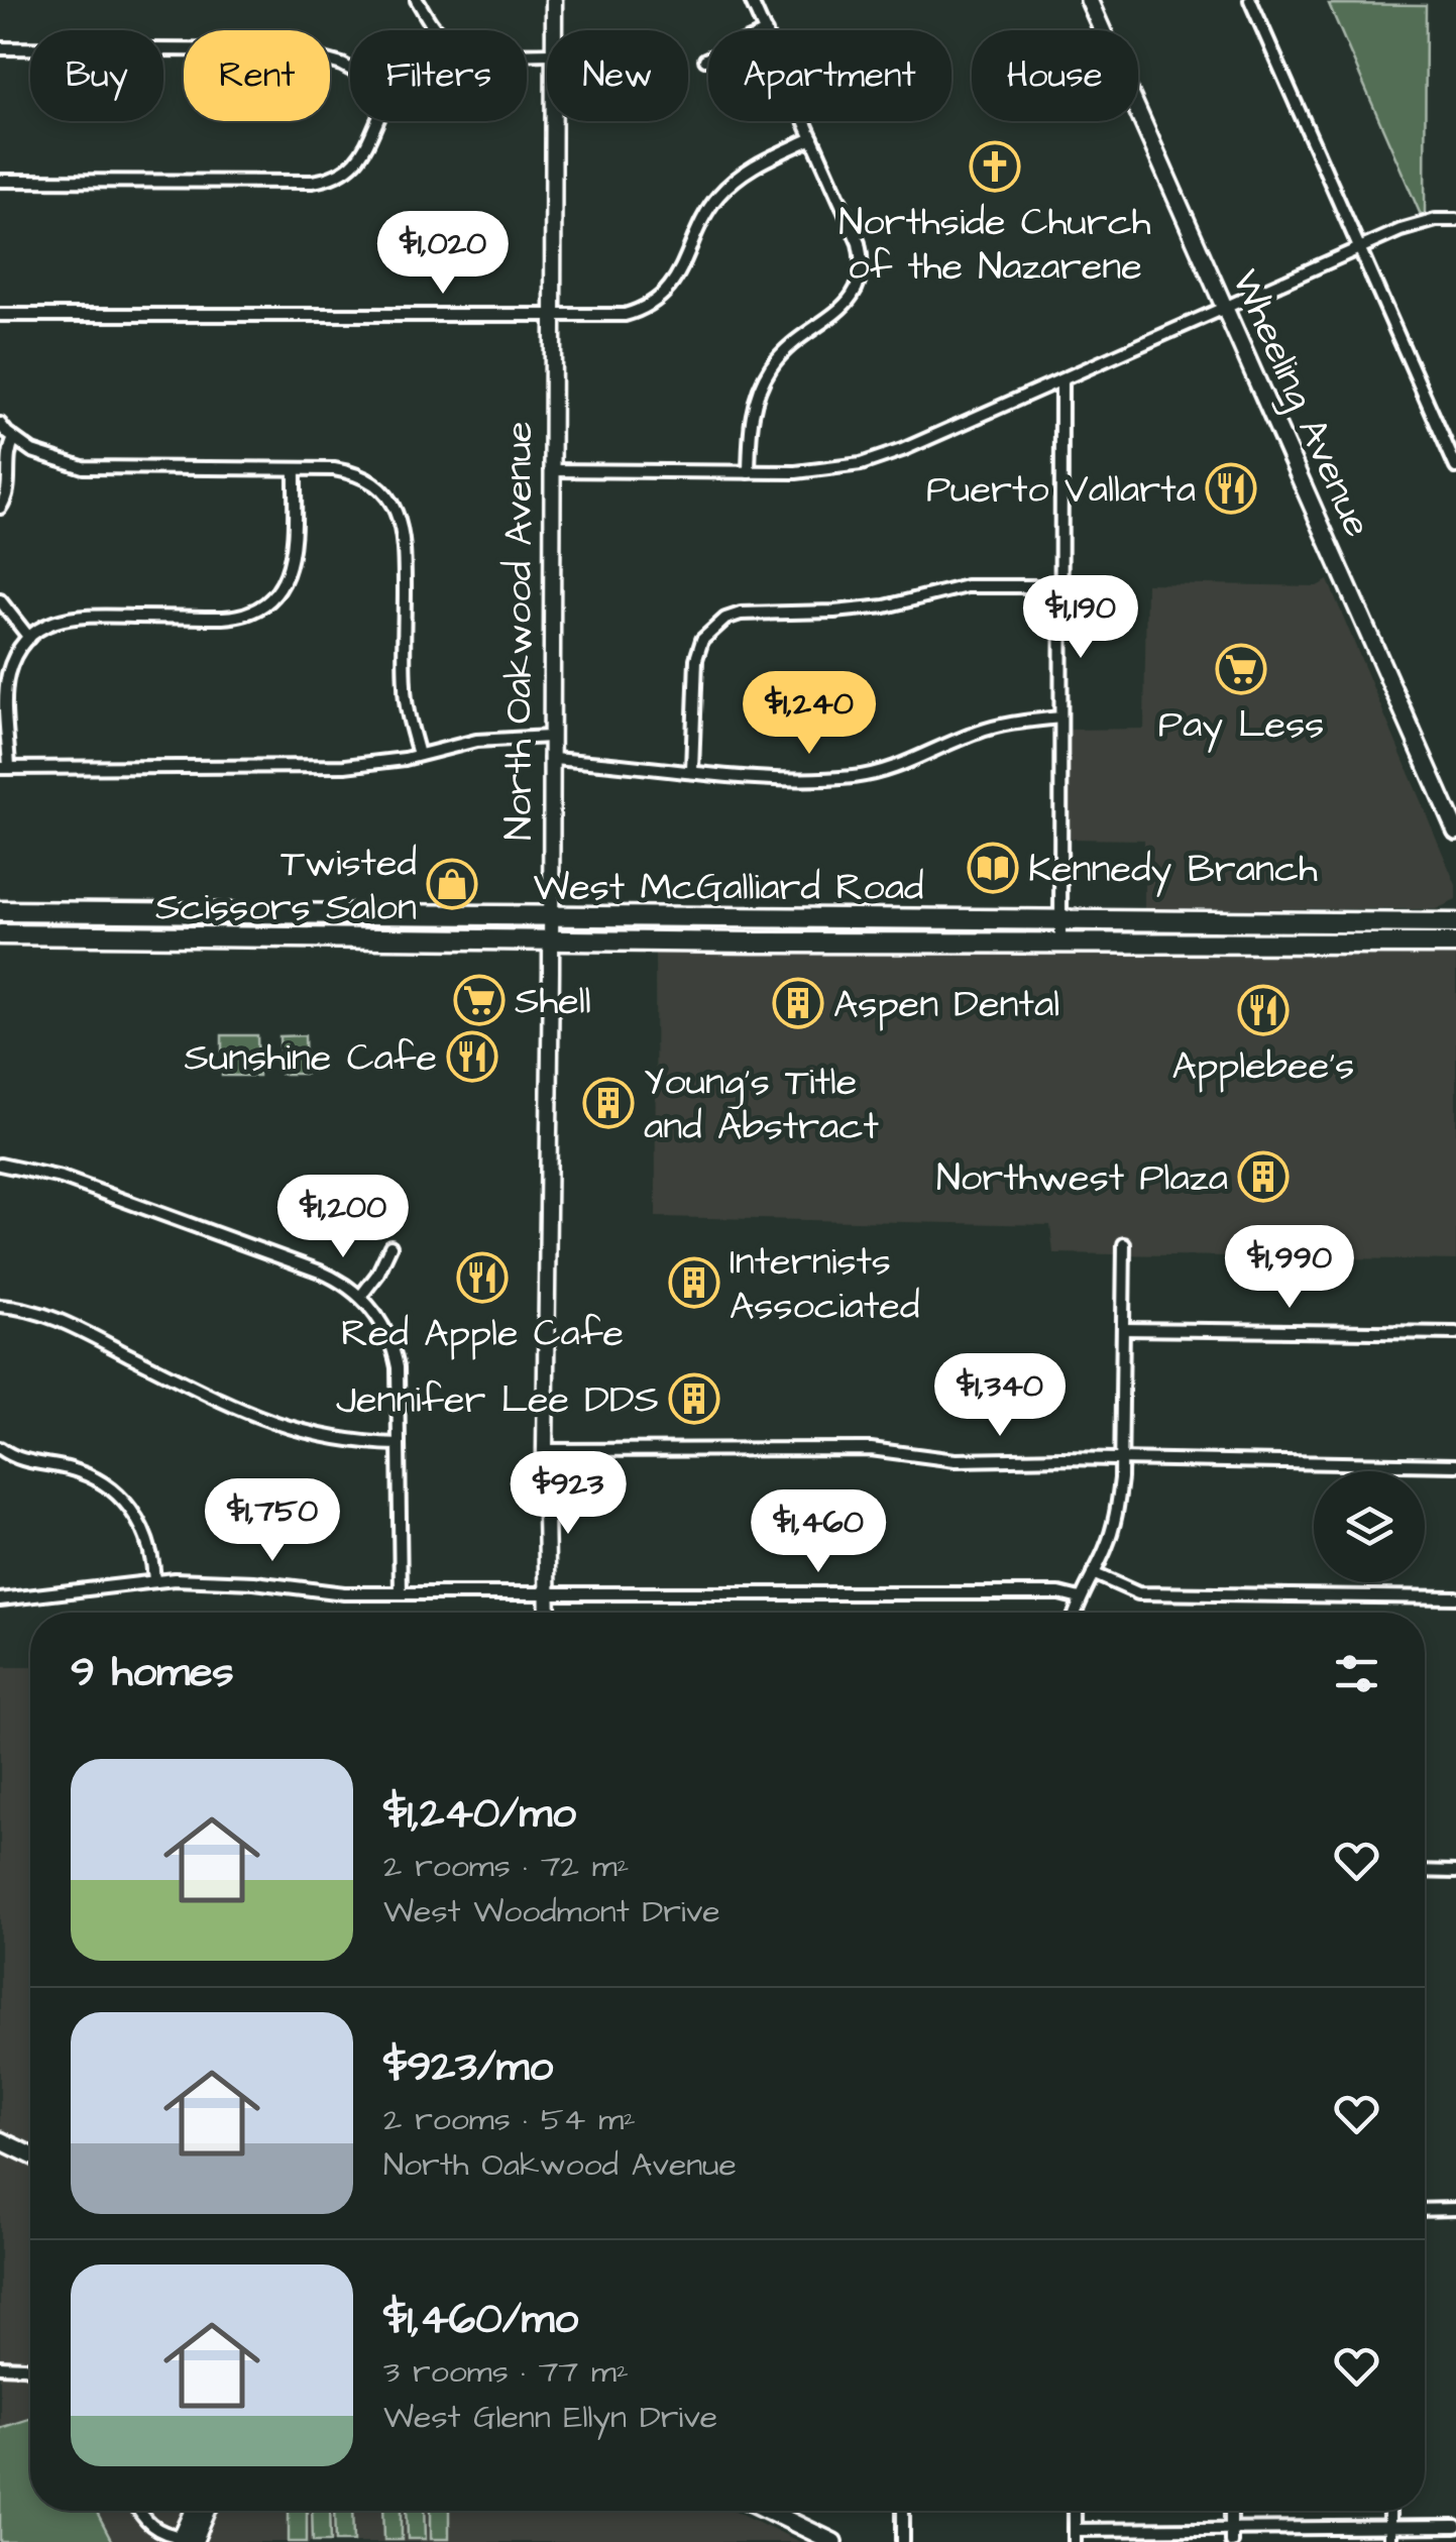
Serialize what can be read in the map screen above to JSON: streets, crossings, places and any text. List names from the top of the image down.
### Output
{
  "streets": {
    "main road": ["Wheeling Avenue", "West McGalliard Road"],
    "street": ["North Oakwood Avenue"]
  },
  "crossings": [
    ["North Oakwood Avenue", "West McGalliard Road"]
  ],
  "places": {
    "church": ["Northside Church of the Nazarene"],
    "restaurant": [
      "Puerto Vallarta",
      "Applebee's",
      "Sunshine Cafe",
      "Red Apple Cafe"
    ],
    "supermarket": ["Pay Less", "Shell"],
    "library": ["Kennedy Branch"],
    "shop": ["Twisted Scissors Salon"],
    "building": [
      "Aspen Dental",
      "Young's Title and Abstract",
      "Northwest Plaza",
      "Internists Associated",
      "Jennifer Lee DDS"
    ]
  },
  "page": {
    "chip": [
      "Buy",
      "Rent",
      "Filters",
      "New",
      "Apartment",
      "House"
    ],
    "price": [
      "$1,020",
      "$1,190",
      "$1,240",
      "$1,200",
      "$1,990",
      "$1,340",
      "$923",
      "$1,750",
      "$1,460"
    ],
    "heading": "9 homes",
    "list": [
      {
        "name": "$1,240/mo",
        "note": "2 rooms · 72 m² · West Woodmont Drive"
      },
      {
        "name": "$923/mo",
        "note": "2 rooms · 54 m² · North Oakwood Avenue"
      },
      {
        "name": "$1,460/mo",
        "note": "3 rooms · 77 m² · West Glenn Ellyn Drive"
      }
    ]
  }
}
